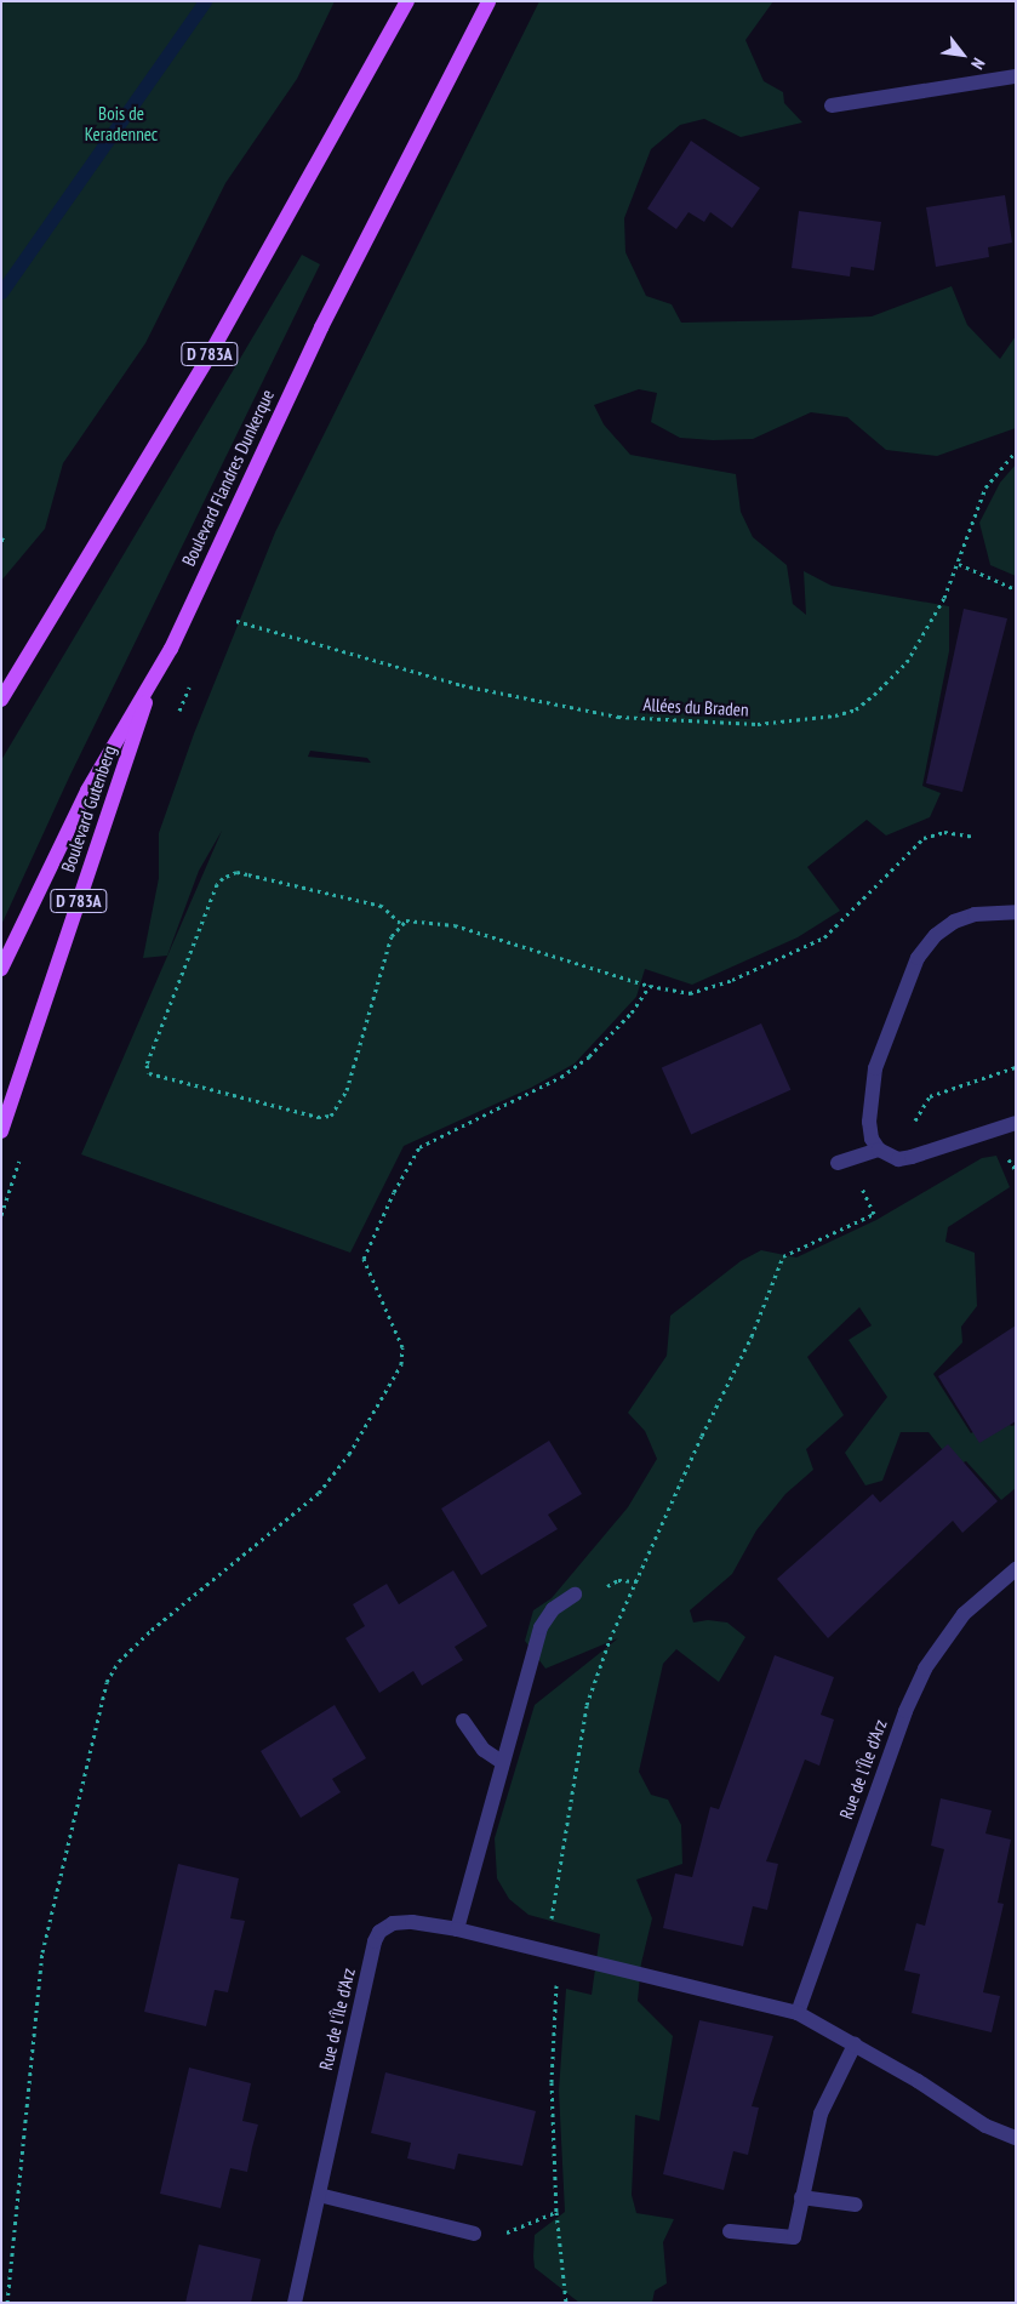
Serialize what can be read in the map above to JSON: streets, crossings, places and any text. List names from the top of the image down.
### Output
{
  "streets": {
    "main road": ["D 783A", "Boulevard Flandres Dunkerque", "Boulevard Gutenberg"],
    "street": ["Rue de l'Île d'Arz"],
    "path": ["Allées du Braden"]
  },
  "crossings": [
    ["Boulevard Flandres Dunkerque", "Boulevard Gutenberg"]
  ],
  "parks": ["Bois de Keradennec"],
  "north": "bottom right"
}
